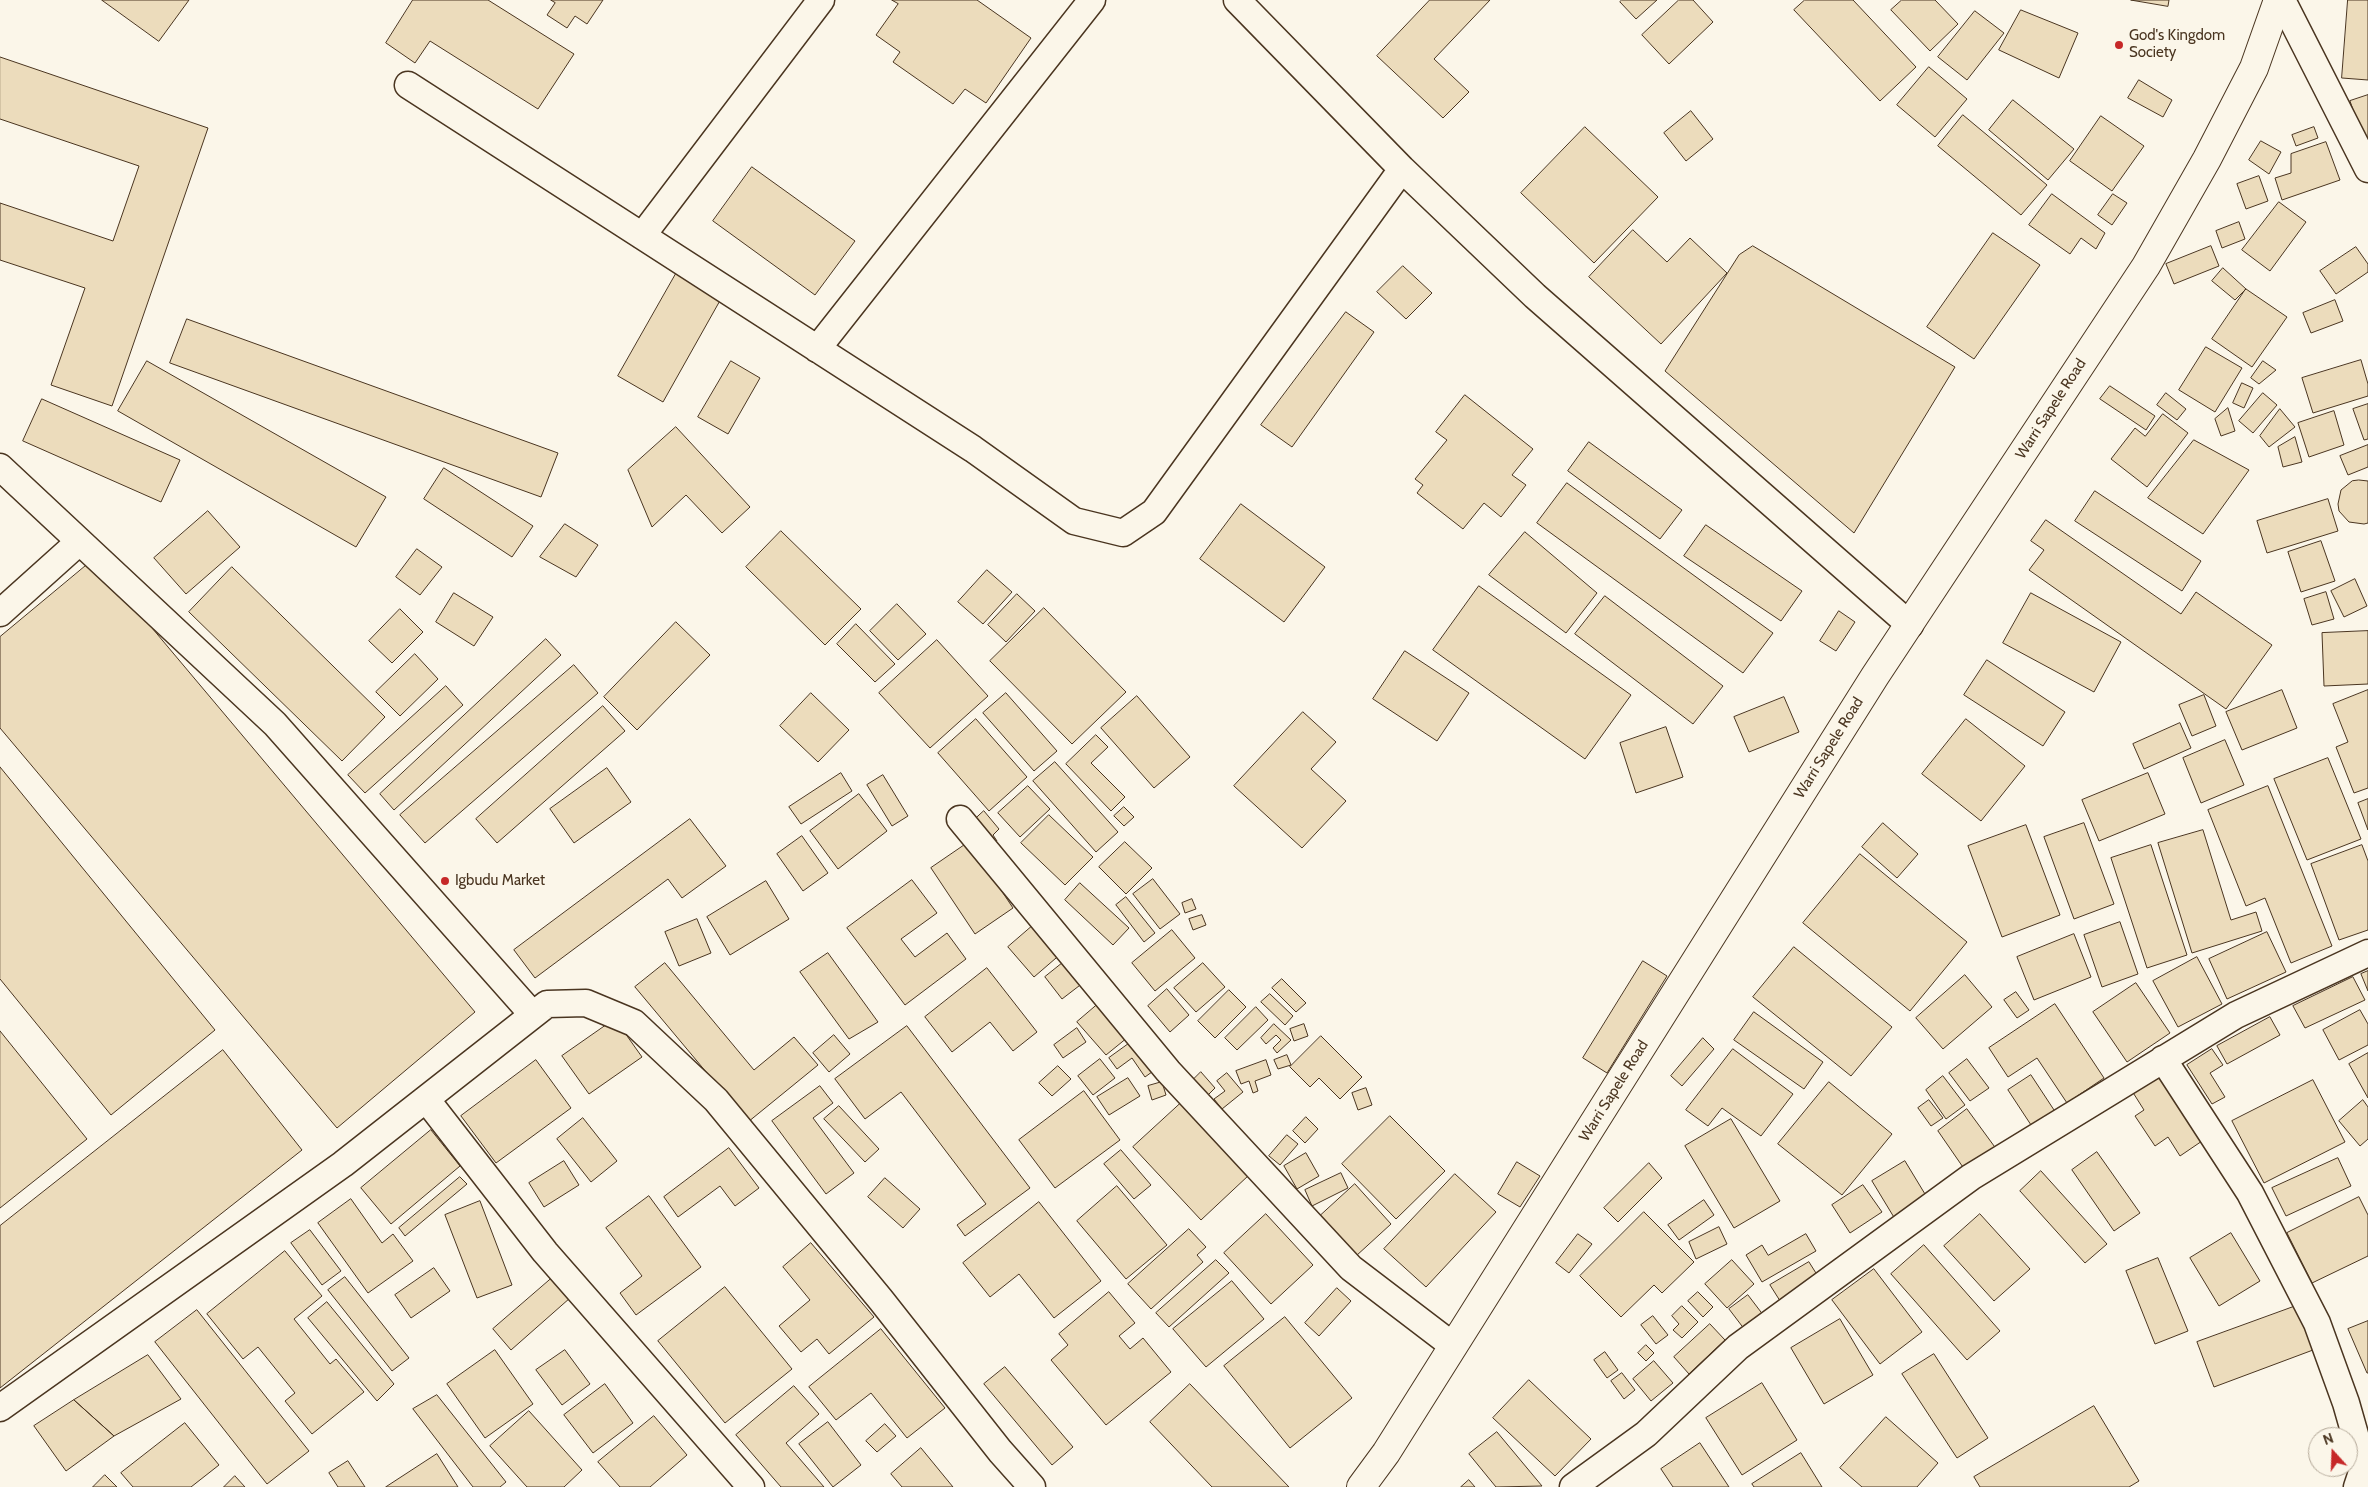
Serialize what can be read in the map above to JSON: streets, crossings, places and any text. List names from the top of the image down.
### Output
{
  "streets": {
    "highway": ["Warri Sapele Road"]
  },
  "places": ["God's Kingdom Society", "Igbudu Market"],
  "north": "top"
}
